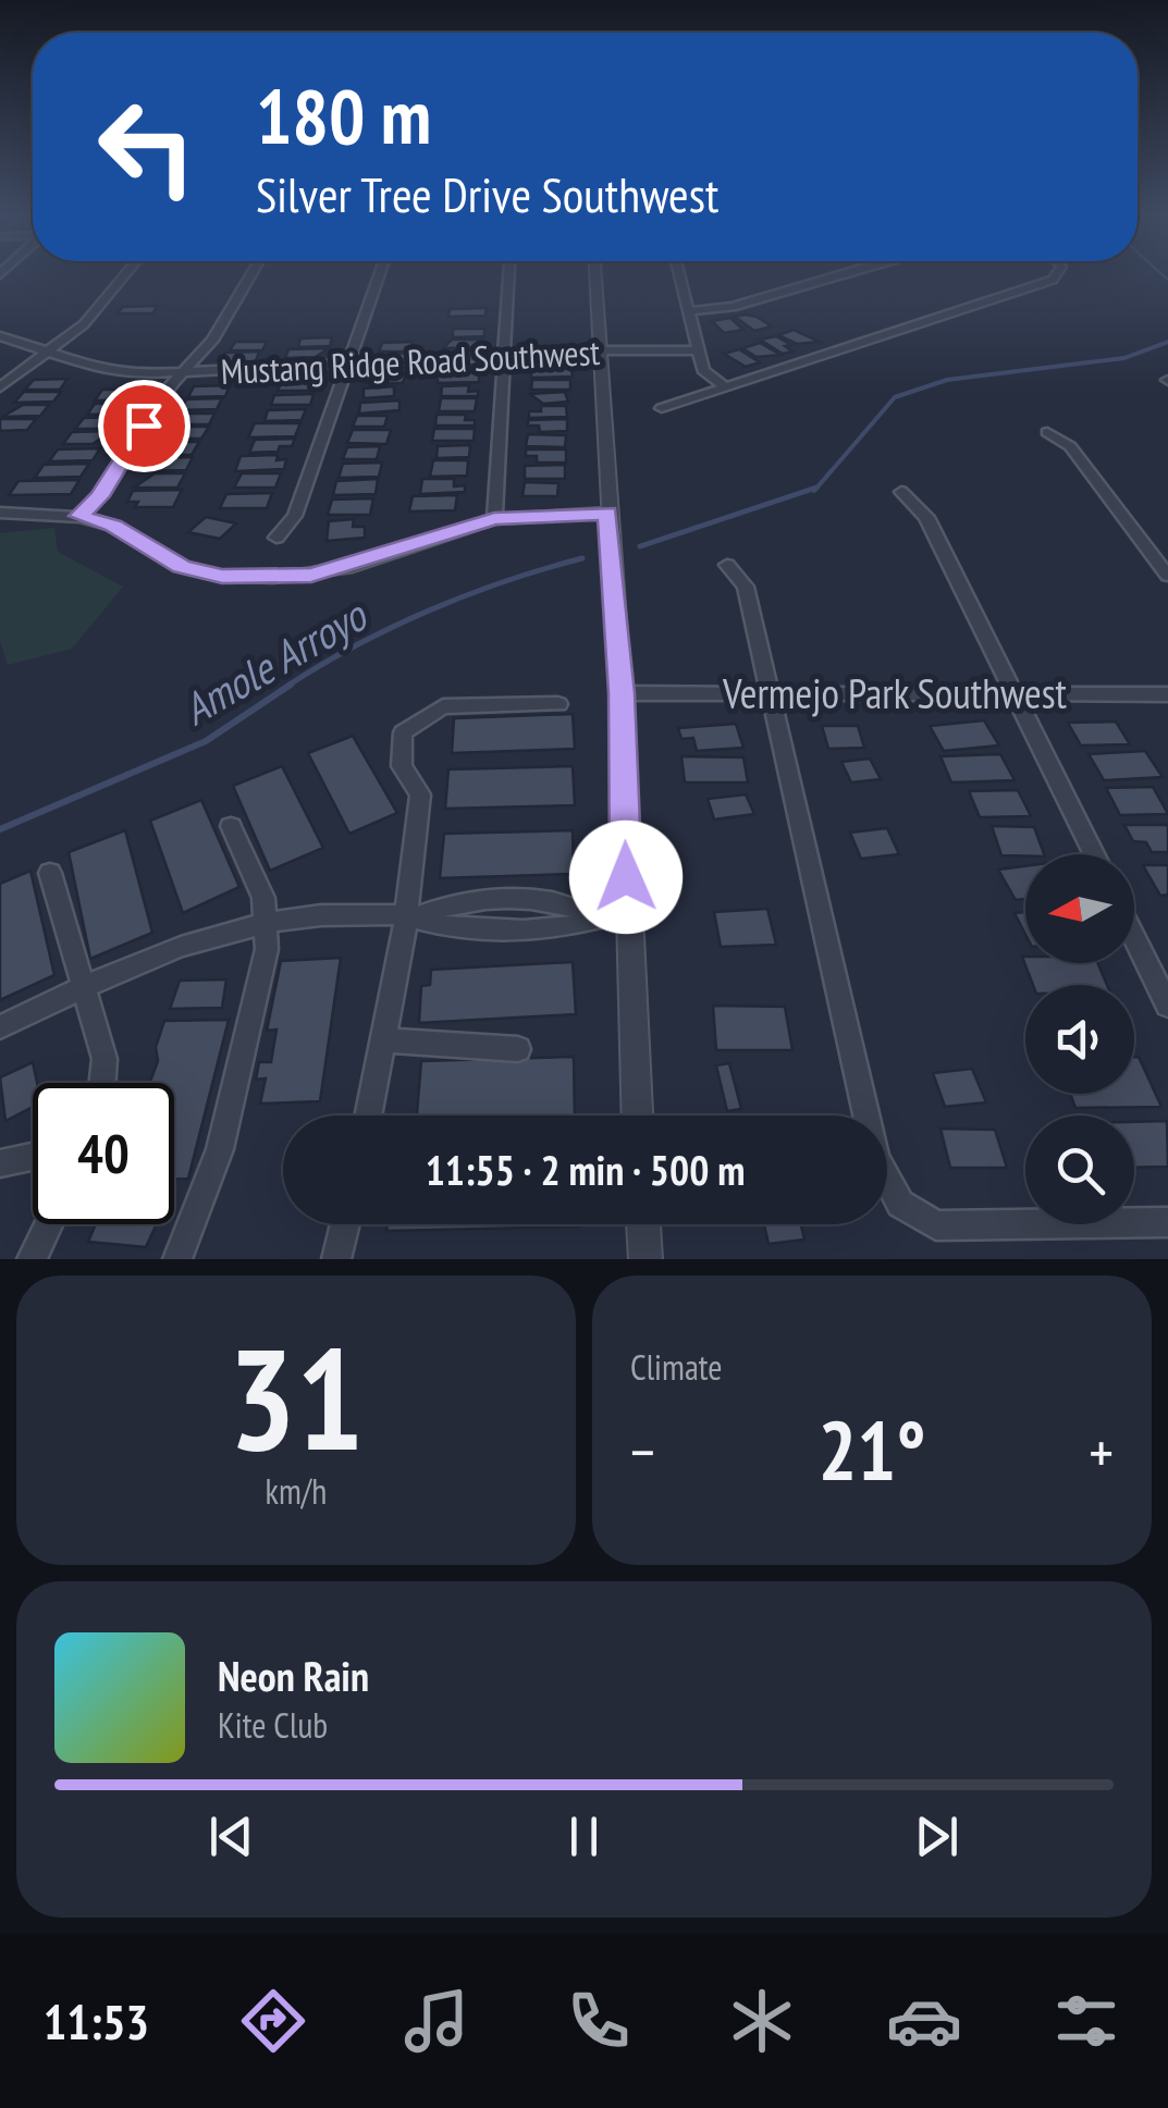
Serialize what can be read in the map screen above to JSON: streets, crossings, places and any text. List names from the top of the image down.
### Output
{
  "streets": {
    "street": ["Mustang Ridge Road Southwest", "Vermejo Park Southwest"]
  },
  "water": ["Amole Arroyo"],
  "north": "left",
  "page": {
    "turn": ["180 m", "Silver Tree Drive Southwest"],
    "limit": "40",
    "trip": "11:55 · 2 min · 500 m",
    "tile": [
      ["31", "km/h"],
      "Climate"
    ],
    "heat": ["−", "21°", "+"],
    "song": ["Neon Rain", "Kite Club"],
    "tabs": "11:53"
  }
}
